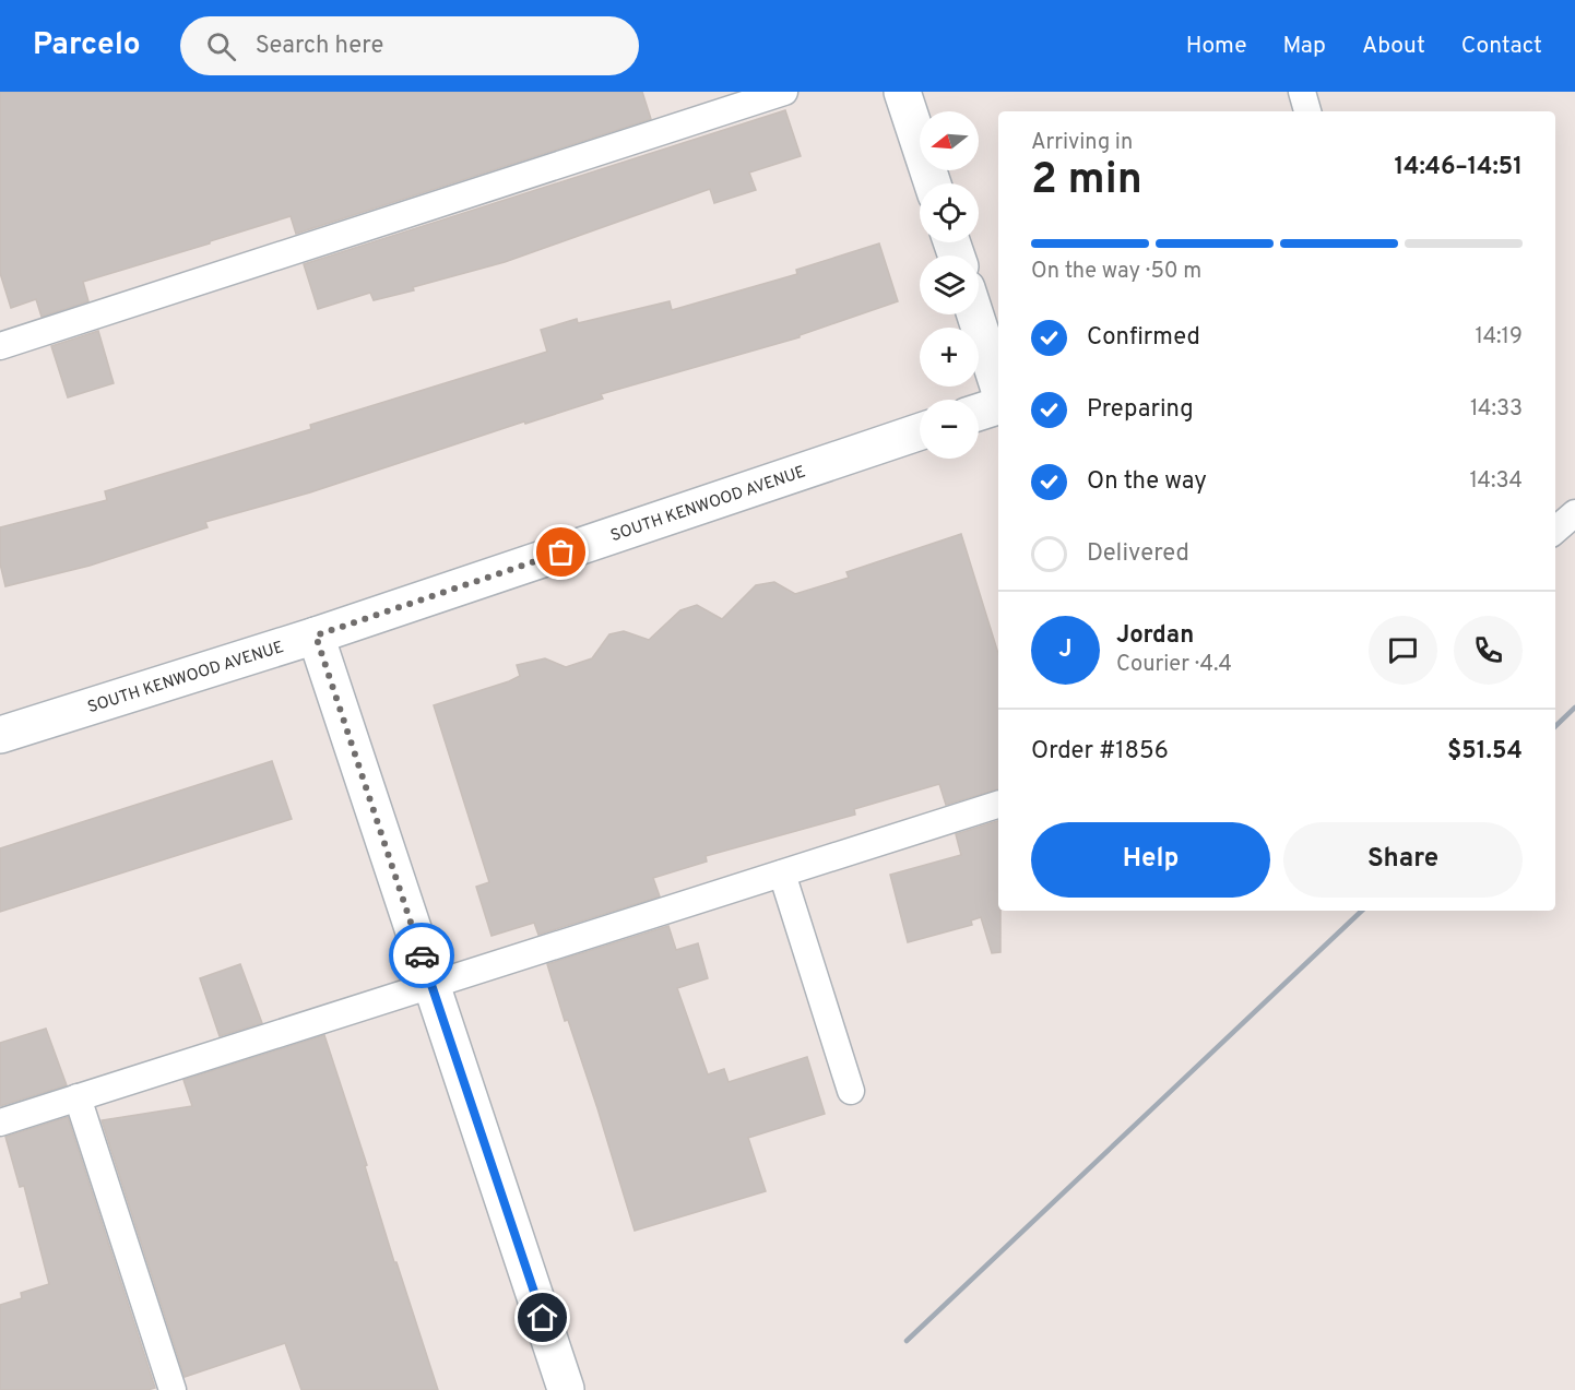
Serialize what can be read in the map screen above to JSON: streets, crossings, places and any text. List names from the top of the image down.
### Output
{
  "streets": {
    "street": ["SOUTH KENWOOD AVENUE"]
  },
  "north": "left",
  "page": {
    "header": "Parcelo",
    "search": "Search here",
    "nav": [
      "Home",
      "Map",
      "About",
      "Contact"
    ],
    "map_buttons": ["+", "−"],
    "heading": ["2 min", "Arriving in", "14:46–14:51"],
    "panel": [
      "Jordan",
      "Courier · 4.4",
      "Order #1856",
      "$51.54"
    ],
    "bar": "On the way · 50 m",
    "list": [
      ["Confirmed", "14:19"],
      ["Preparing", "14:33"],
      ["On the way", "14:34"],
      "Delivered"
    ],
    "round": "J",
    "buttons": ["Help", "Share"]
  }
}
